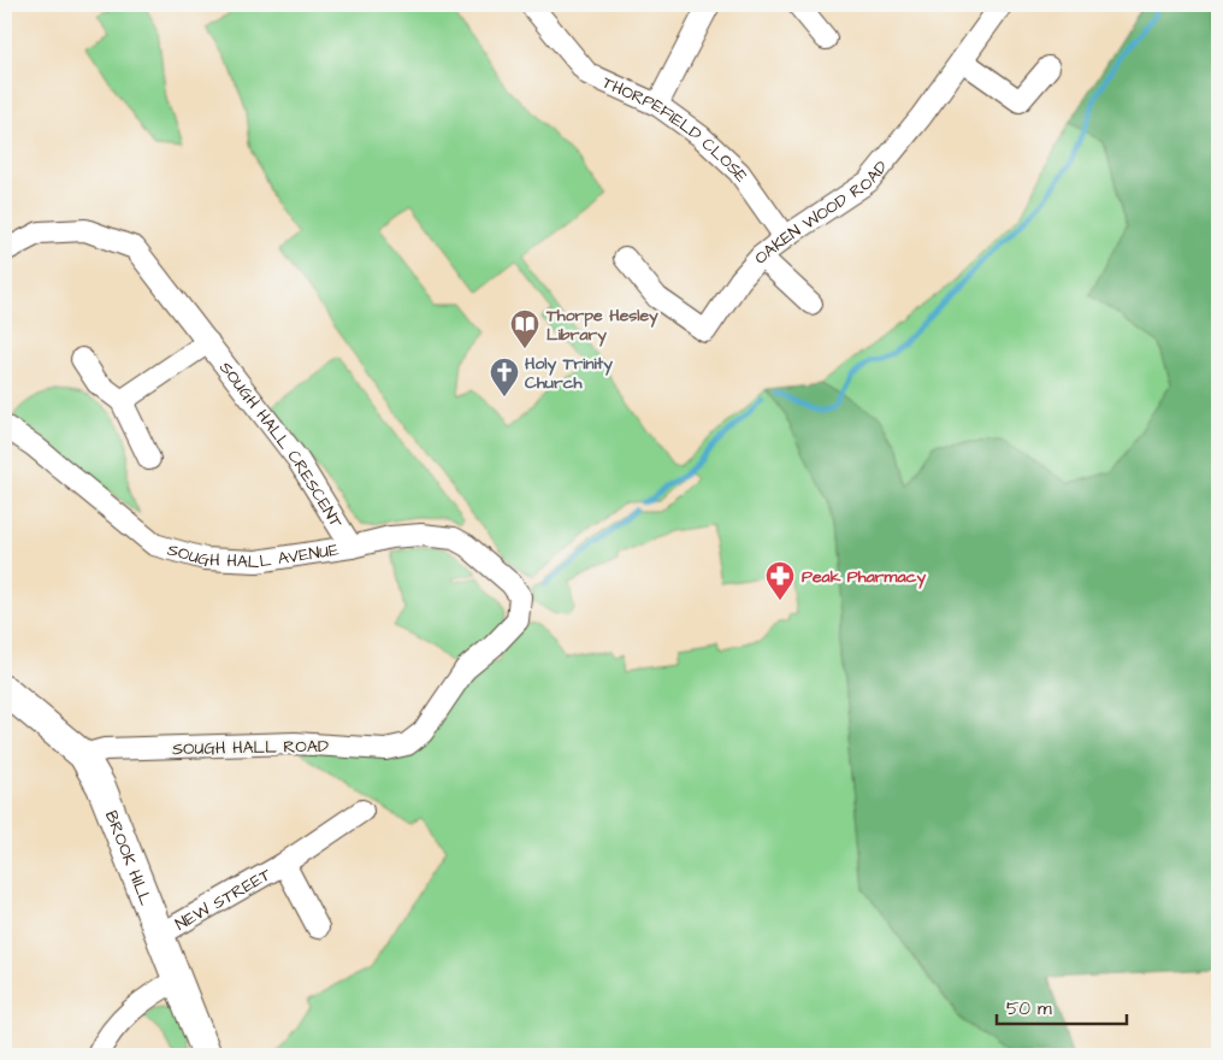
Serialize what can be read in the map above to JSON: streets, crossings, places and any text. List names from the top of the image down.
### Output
{
  "streets": {
    "main road": ["BROOK HILL"],
    "street": [
      "THORPEFIELD CLOSE",
      "OAKEN WOOD ROAD",
      "SOUGH HALL CRESCENT",
      "SOUGH HALL AVENUE",
      "SOUGH HALL ROAD",
      "NEW STREET"
    ]
  },
  "crossings": [
    ["THORPEFIELD CLOSE", "OAKEN WOOD ROAD"],
    ["SOUGH HALL CRESCENT", "SOUGH HALL AVENUE"],
    ["SOUGH HALL AVENUE", "SOUGH HALL ROAD"],
    ["SOUGH HALL ROAD", "BROOK HILL"],
    ["BROOK HILL", "NEW STREET"]
  ],
  "places": {
    "library": ["Thorpe Hesley Library"],
    "church": ["Holy Trinity Church"],
    "pharmacy": ["Peak Pharmacy"]
  },
  "scale_bar": "50 m"
}
